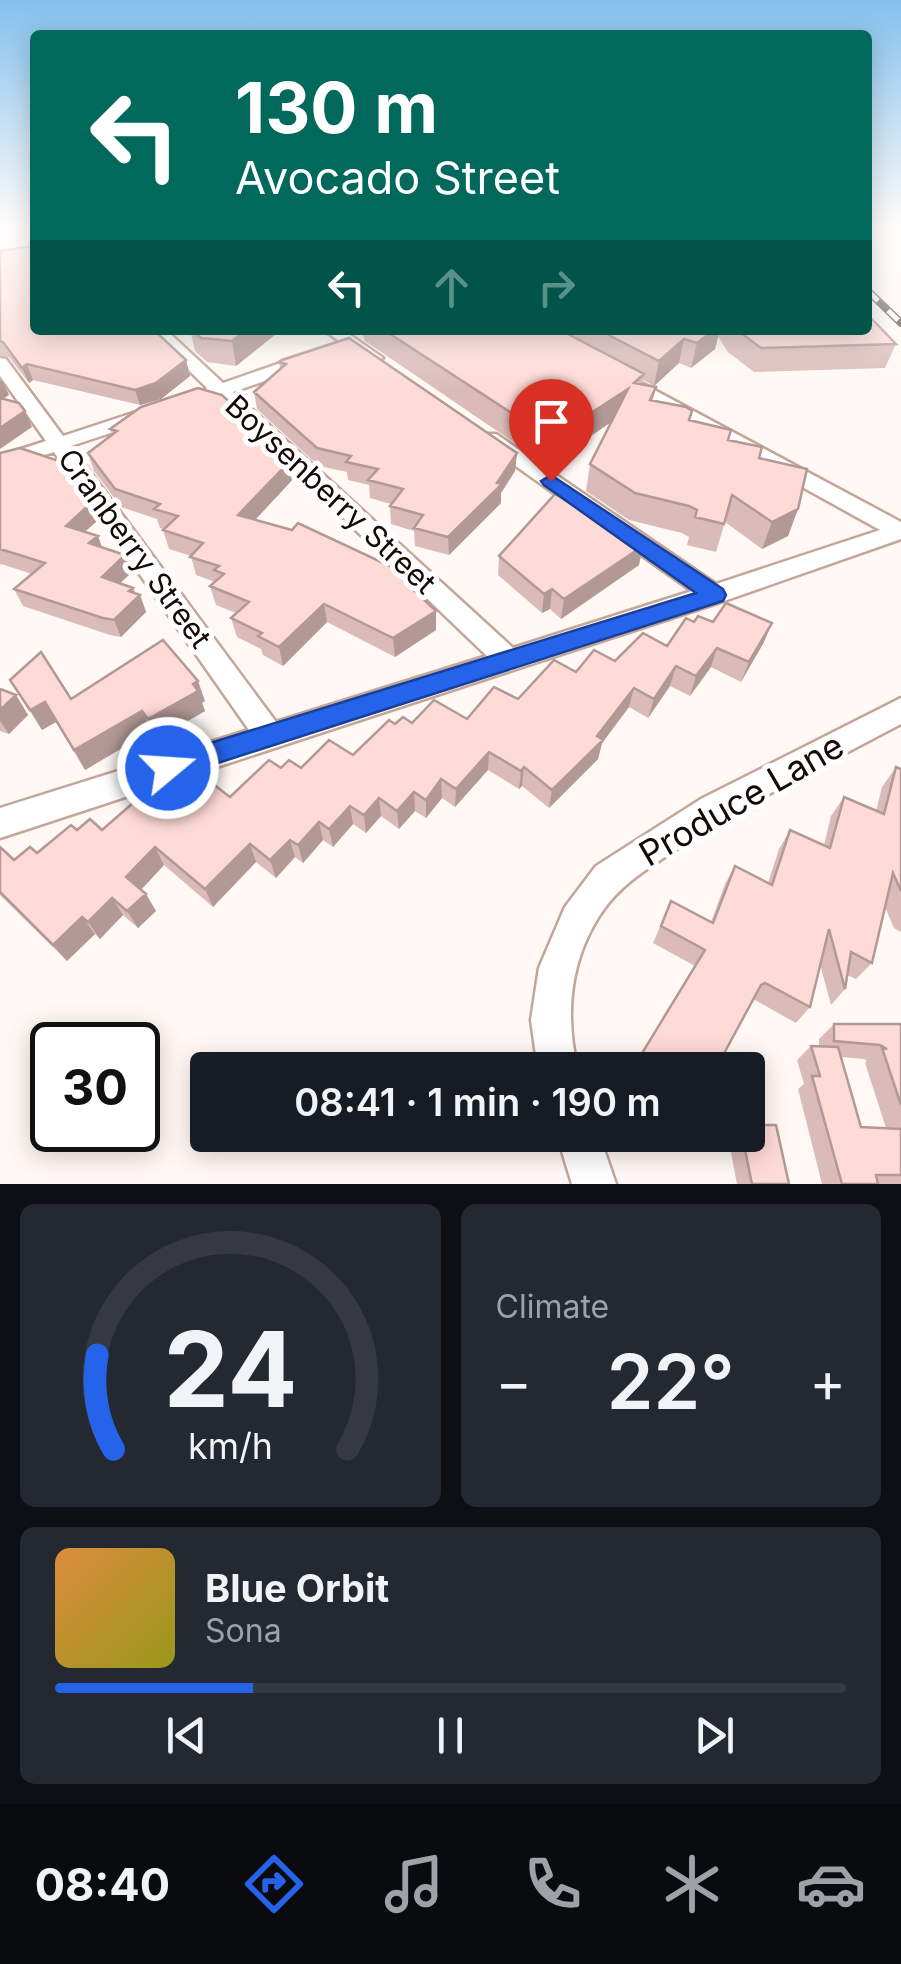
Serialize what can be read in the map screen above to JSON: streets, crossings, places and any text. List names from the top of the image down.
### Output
{
  "streets": {
    "street": ["Boysenberry Street", "Cranberry Street", "Produce Lane"]
  },
  "page": {
    "turn": ["130 m", "Avocado Street"],
    "limit": "30",
    "trip": "08:41 · 1 min · 190 m",
    "tile": "Climate",
    "heat": ["−", "22°", "+"],
    "song": ["Blue Orbit", "Sona"],
    "tabs": "08:40",
    "gauge": ["24", "km/h"]
  }
}
